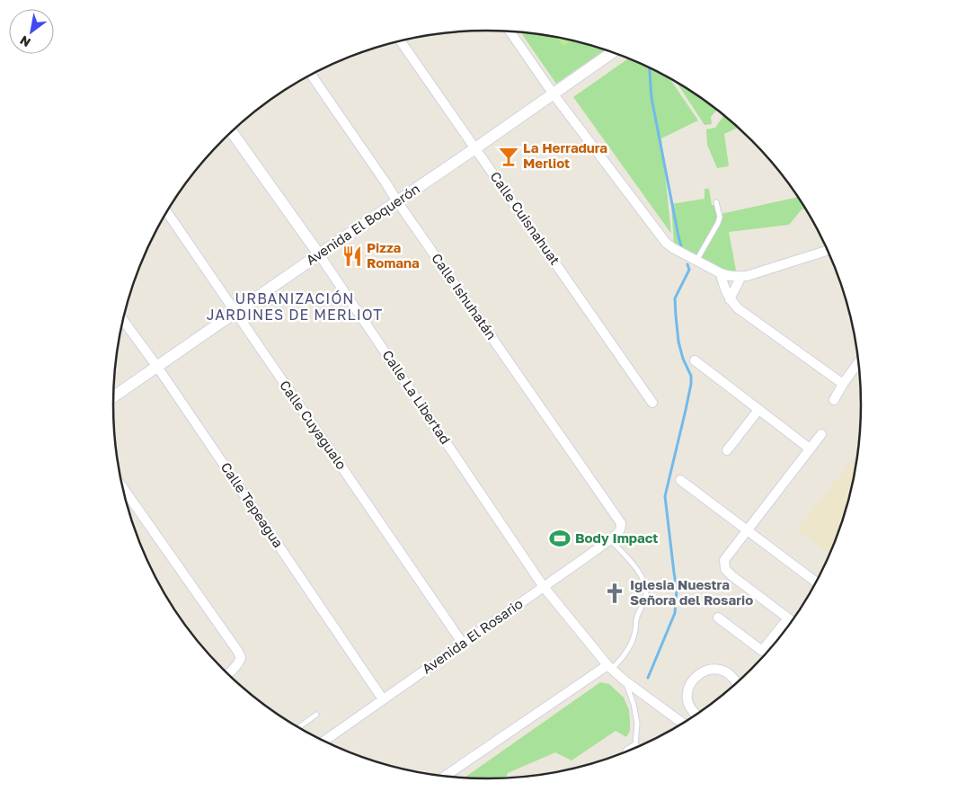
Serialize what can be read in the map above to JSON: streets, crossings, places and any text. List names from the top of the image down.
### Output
{
  "streets": {
    "street": [
      "Calle Cuisnahuat",
      "Avenida El Boquerón",
      "Calle Ishuhatán",
      "Calle La Libertad",
      "Calle Cuyagualo",
      "Calle Tepeagua",
      "Avenida El Rosario"
    ]
  },
  "crossings": [
    ["Calle Cuisnahuat", "Avenida El Boquerón"],
    ["Avenida El Boquerón", "Calle Ishuhatán"],
    ["Avenida El Boquerón", "Calle La Libertad"],
    ["Avenida El Boquerón", "Calle Cuyagualo"],
    ["Avenida El Boquerón", "Calle Tepeagua"],
    ["Calle Ishuhatán", "Avenida El Rosario"],
    ["Calle La Libertad", "Avenida El Rosario"],
    ["Calle Cuyagualo", "Avenida El Rosario"],
    ["Calle Tepeagua", "Avenida El Rosario"]
  ],
  "districts": ["URBANIZACIÓN JARDINES DE MERLIOT"],
  "places": {
    "bar": ["La Herradura Merliot"],
    "restaurant": ["Pizza Romana"],
    "sports": ["Body Impact"],
    "church": ["Iglesia Nuestra Señora del Rosario"]
  },
  "north": "bottom left"
}
